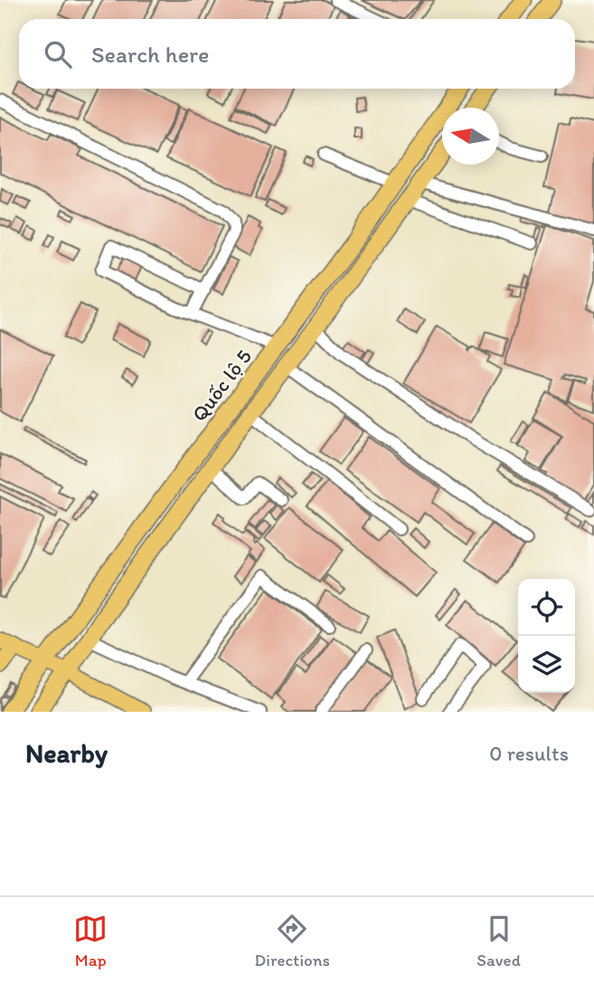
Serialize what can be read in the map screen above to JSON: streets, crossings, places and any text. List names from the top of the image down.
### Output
{
  "streets": {
    "highway": ["Quốc lộ 5"]
  },
  "north": "left",
  "page": {
    "search": "Search here",
    "heading": ["Nearby", "0 results"],
    "nav": ["Map", "Directions", "Saved"]
  }
}
